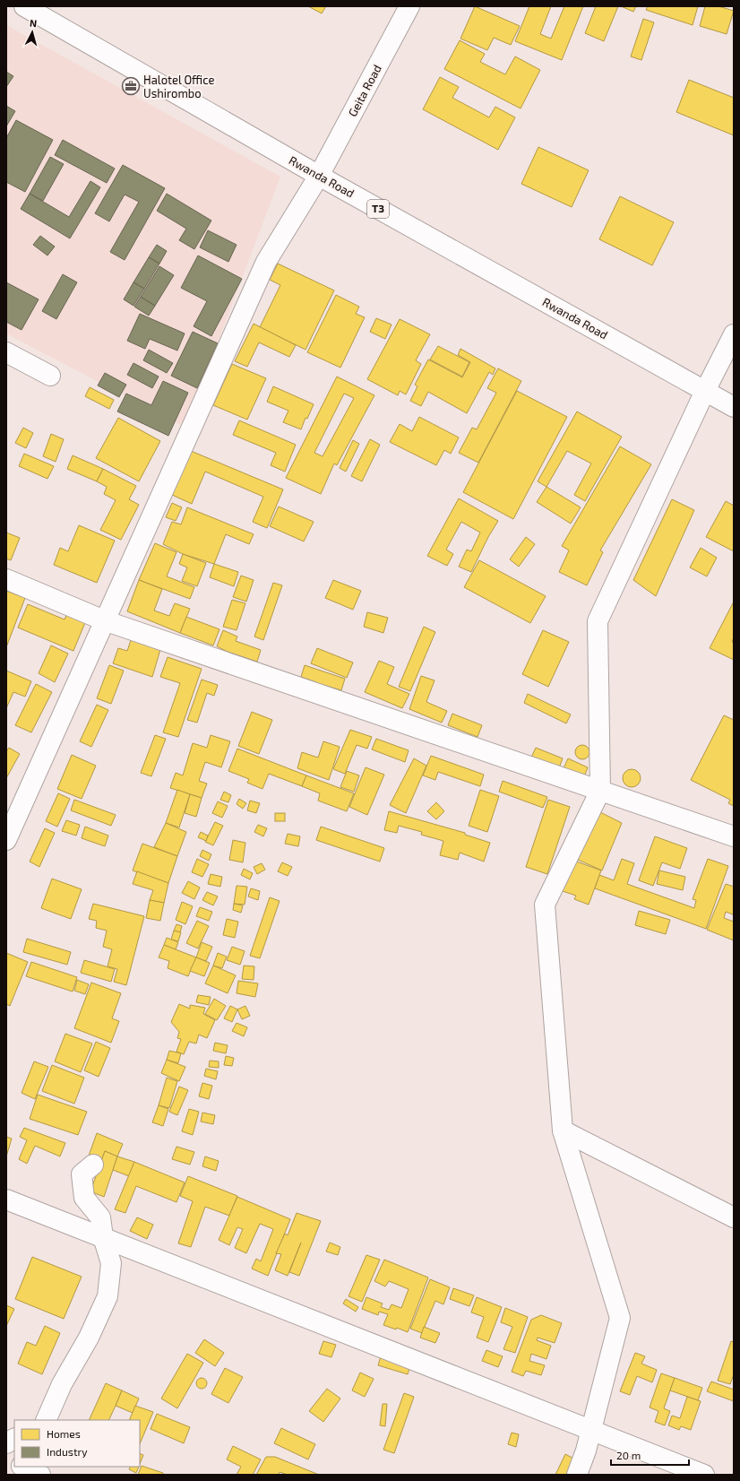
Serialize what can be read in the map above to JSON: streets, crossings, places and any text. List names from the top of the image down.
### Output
{
  "streets": {
    "main road": ["Geita Road", "Rwanda Road", "T3"]
  },
  "crossings": [
    ["Geita Road", "Rwanda Road"]
  ],
  "places": {
    "office": ["Halotel Office Ushirombo"]
  },
  "legend": ["Homes", "Industry"],
  "scale_bar": "20 m",
  "north": "top"
}
